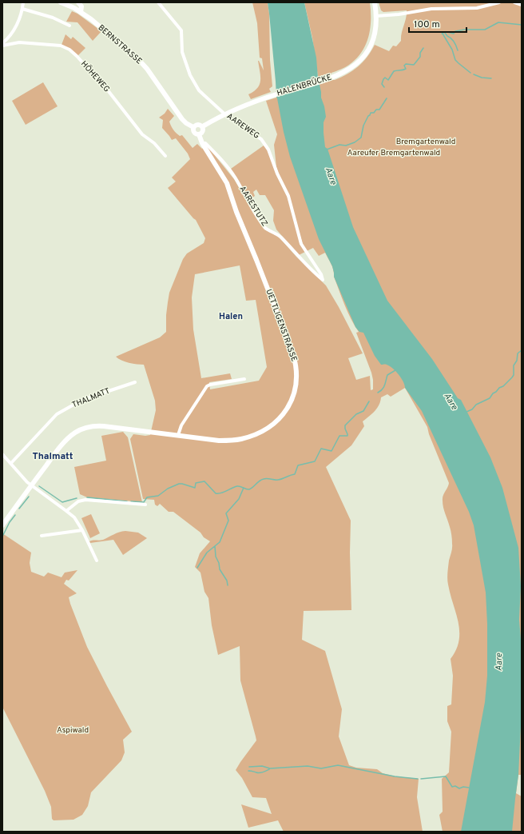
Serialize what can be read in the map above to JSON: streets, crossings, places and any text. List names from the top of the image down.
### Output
{
  "streets": {
    "main road": ["BERNSTRASSE", "HALENBRÜCKE", "UETTLIGENSTRASSE"],
    "street": [
      "HÖHEWEG",
      "AAREWEG",
      "AARESTUTZ",
      "THALMATT"
    ]
  },
  "crossings": [
    ["BERNSTRASSE", "HALENBRÜCKE"],
    ["BERNSTRASSE", "UETTLIGENSTRASSE"],
    ["HALENBRÜCKE", "UETTLIGENSTRASSE"],
    ["AAREWEG", "AARESTUTZ"],
    ["AARESTUTZ", "UETTLIGENSTRASSE"]
  ],
  "districts": ["Halen", "Thalmatt"],
  "water": ["Aare"],
  "parks": ["Bremgartenwald", "Aareufer Bremgartenwald", "Aspiwald"],
  "scale_bar": "100 m"
}
